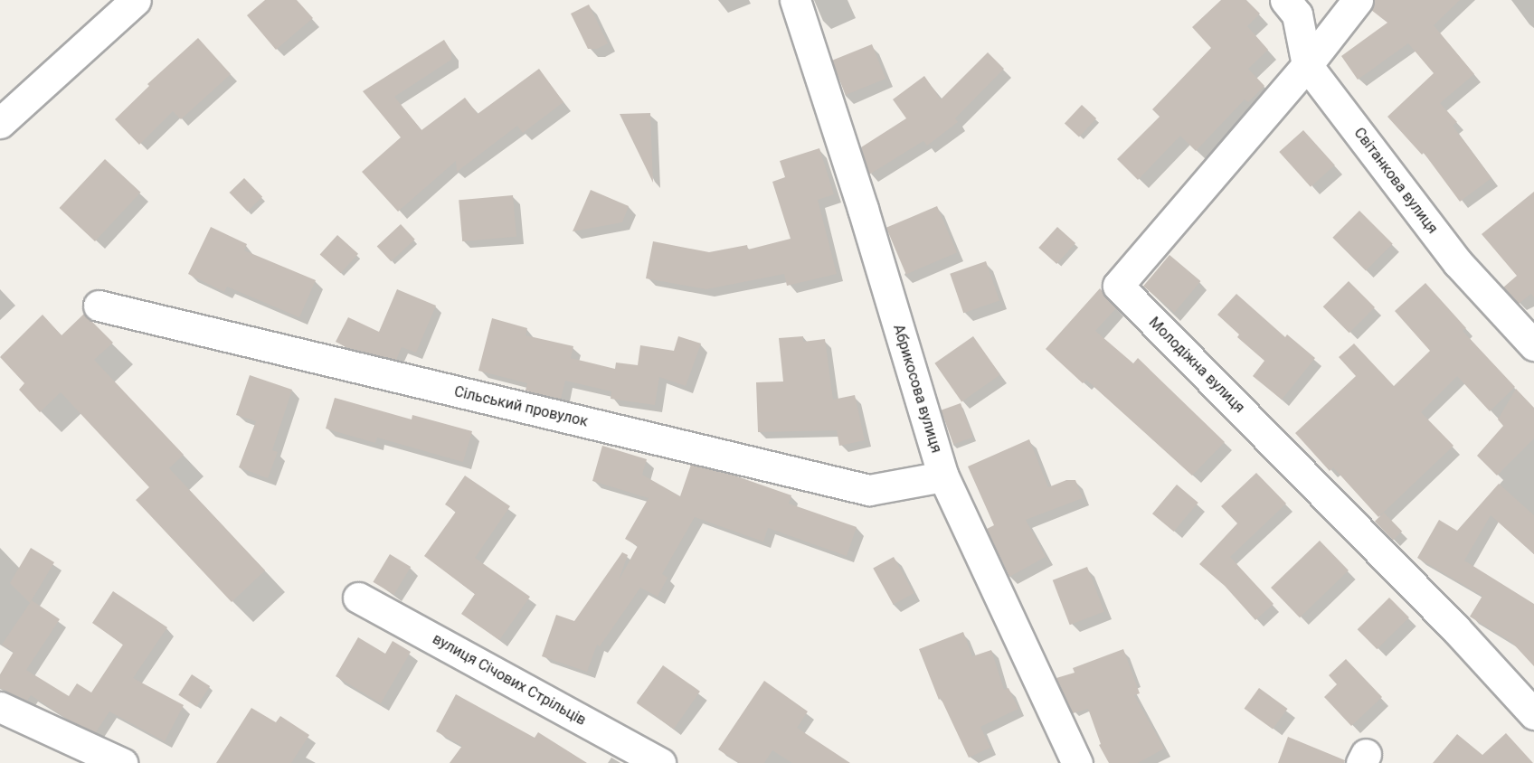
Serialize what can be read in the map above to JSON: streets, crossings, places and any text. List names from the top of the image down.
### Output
{
  "streets": {
    "street": [
      "Світанкова вулиця",
      "Молодіжна вулиця",
      "Абрикосова вулиця",
      "Сільський провулок",
      "вулиця Січових Стрільців"
    ]
  },
  "crossings": [
    ["Світанкова вулиця", "Молодіжна вулиця"],
    ["Абрикосова вулиця", "Сільський провулок"]
  ]
}
